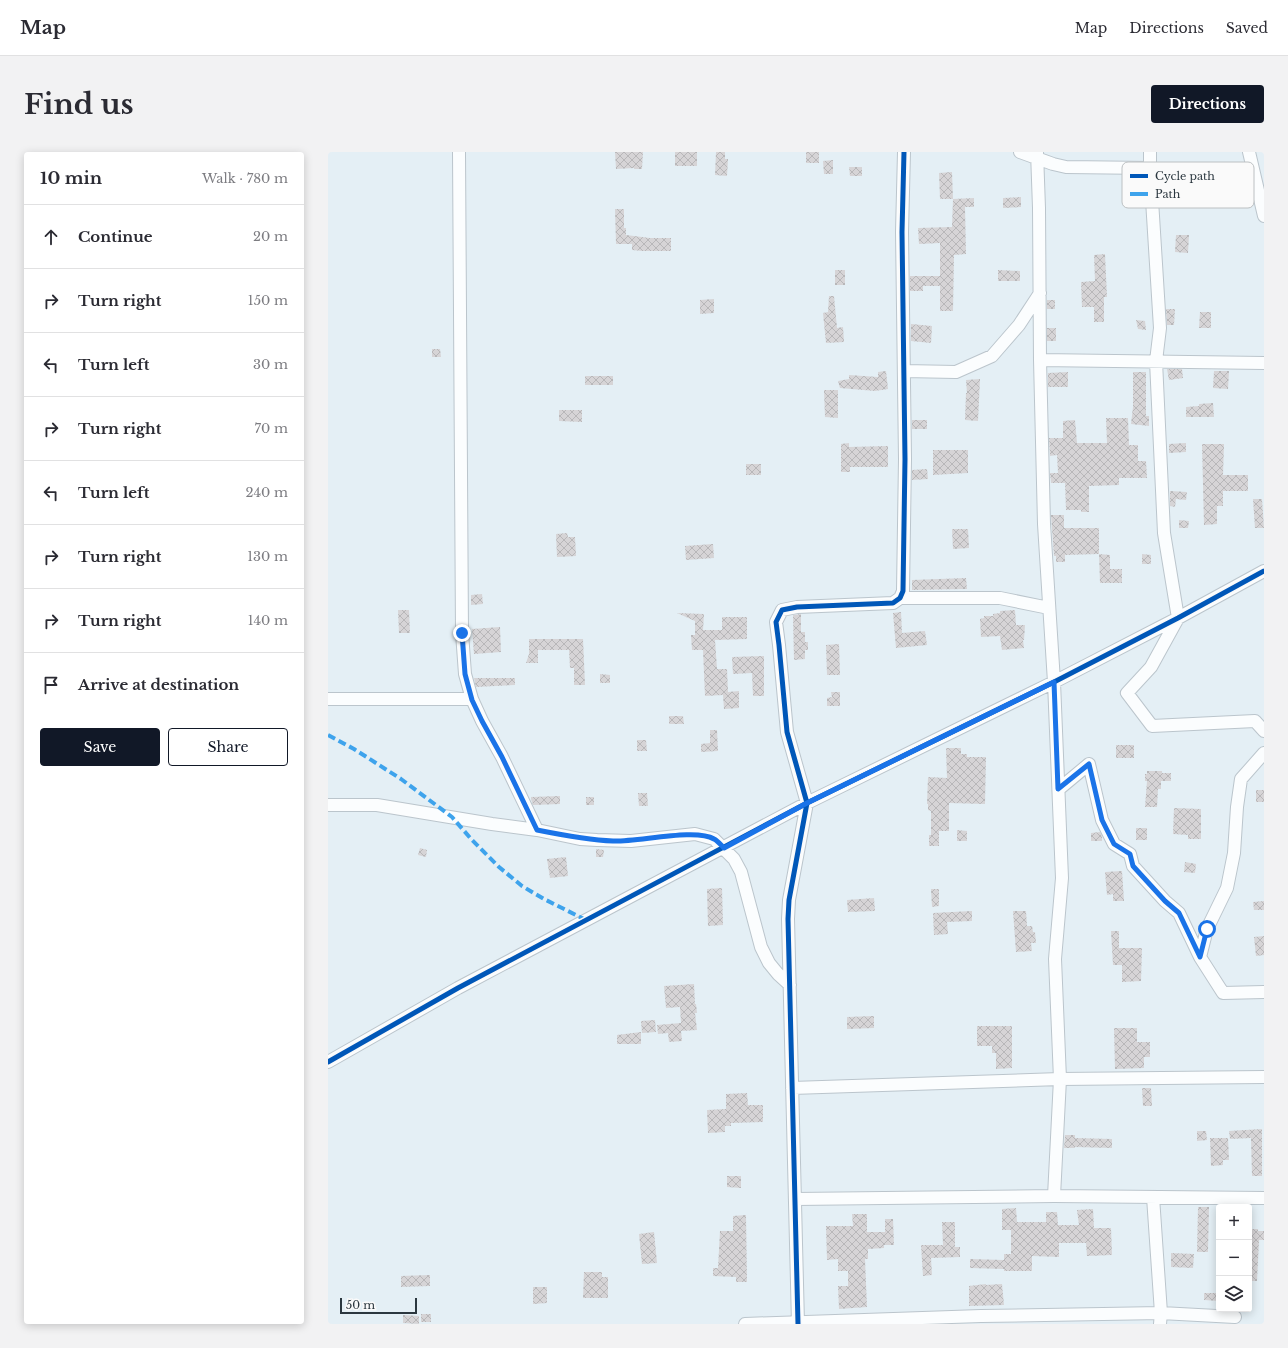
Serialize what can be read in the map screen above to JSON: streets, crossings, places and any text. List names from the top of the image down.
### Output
{
  "legend": ["Cycle path", "Path"],
  "scale_bar": "50 m",
  "page": {
    "header": "Map",
    "nav": ["Map", "Directions", "Saved"],
    "buttons": [
      "Directions",
      ["Save", "Share"]
    ],
    "title": "Find us",
    "heading": ["10 min", "Walk · 780 m"],
    "list": [
      ["Continue", "20 m"],
      ["Turn right", "150 m"],
      ["Turn left", "30 m"],
      ["Turn right", "70 m"],
      ["Turn left", "240 m"],
      ["Turn right", "130 m"],
      ["Turn right", "140 m"],
      "Arrive at destination"
    ],
    "map_buttons": ["+", "−"],
    "scale": "50 m"
  }
}
